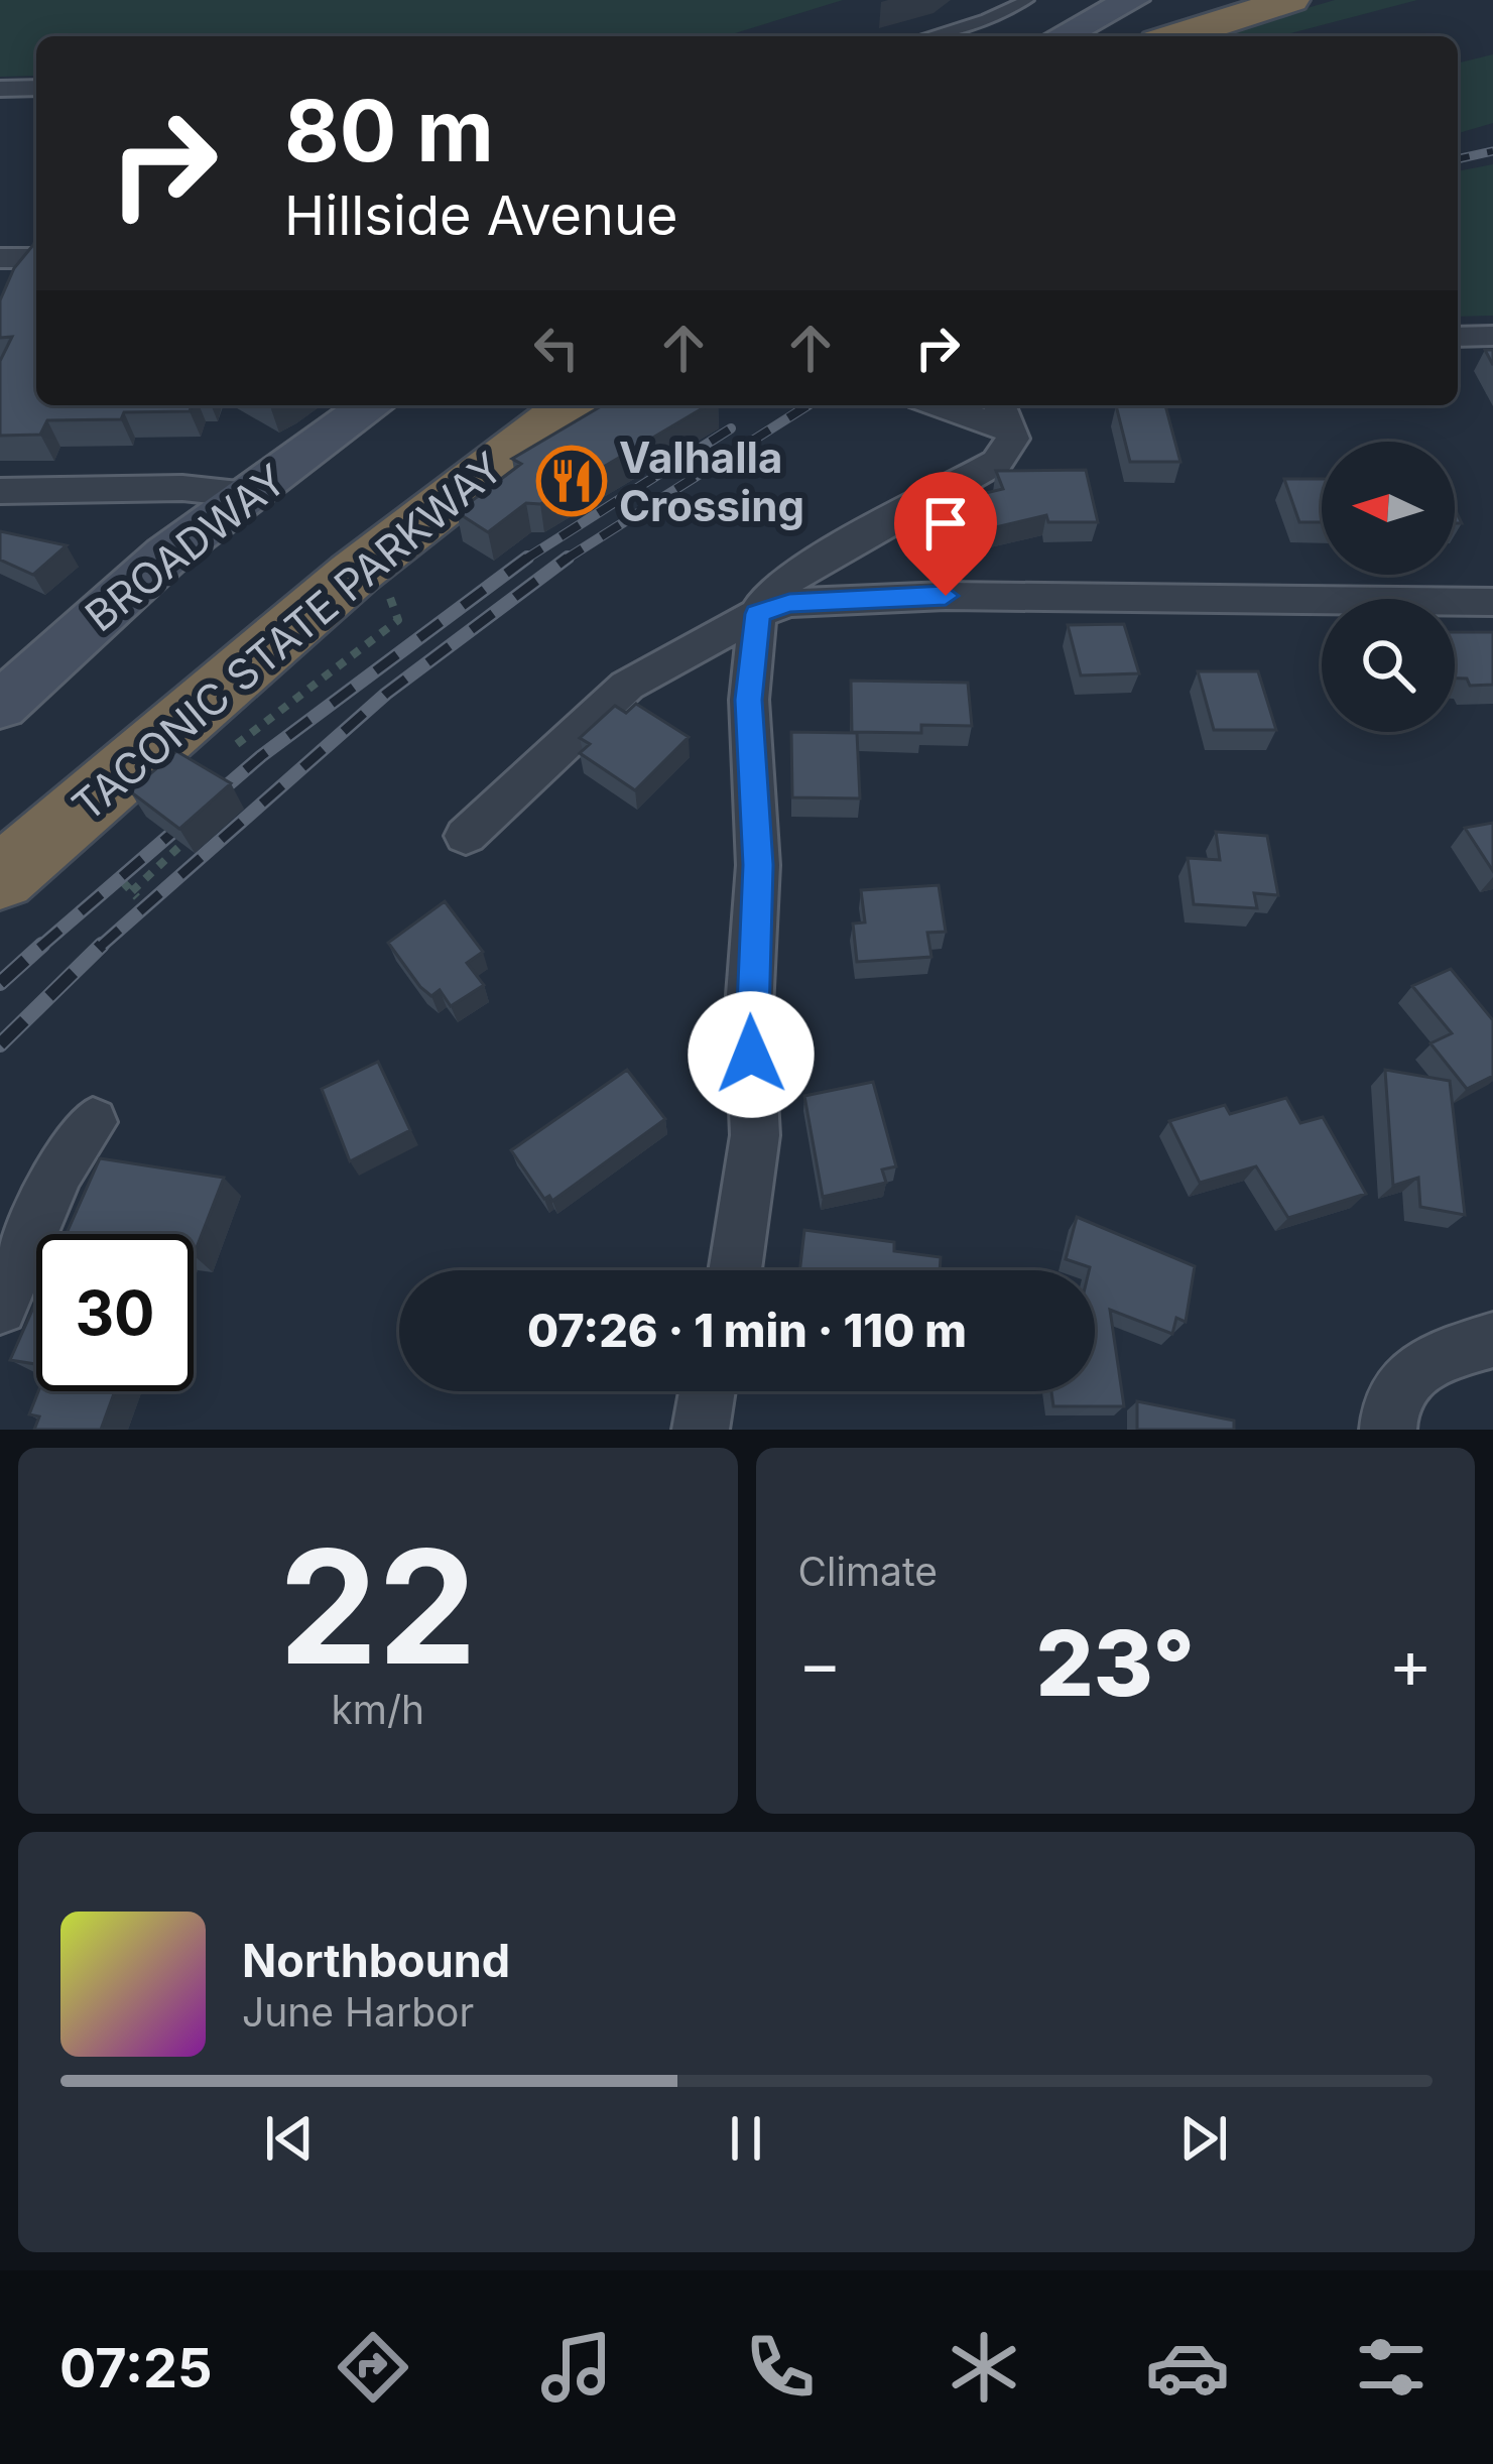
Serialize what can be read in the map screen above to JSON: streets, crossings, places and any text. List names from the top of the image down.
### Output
{
  "streets": {
    "highway": ["TACONIC STATE PARKWAY"],
    "street": ["BROADWAY"]
  },
  "places": {
    "restaurant": ["Valhalla Crossing"]
  },
  "north": "left",
  "page": {
    "turn": ["80 m", "Hillside Avenue"],
    "limit": "30",
    "trip": "07:26 · 1 min · 110 m",
    "tile": [
      ["22", "km/h"],
      "Climate"
    ],
    "heat": ["−", "23°", "+"],
    "song": ["Northbound", "June Harbor"],
    "tabs": "07:25"
  }
}
